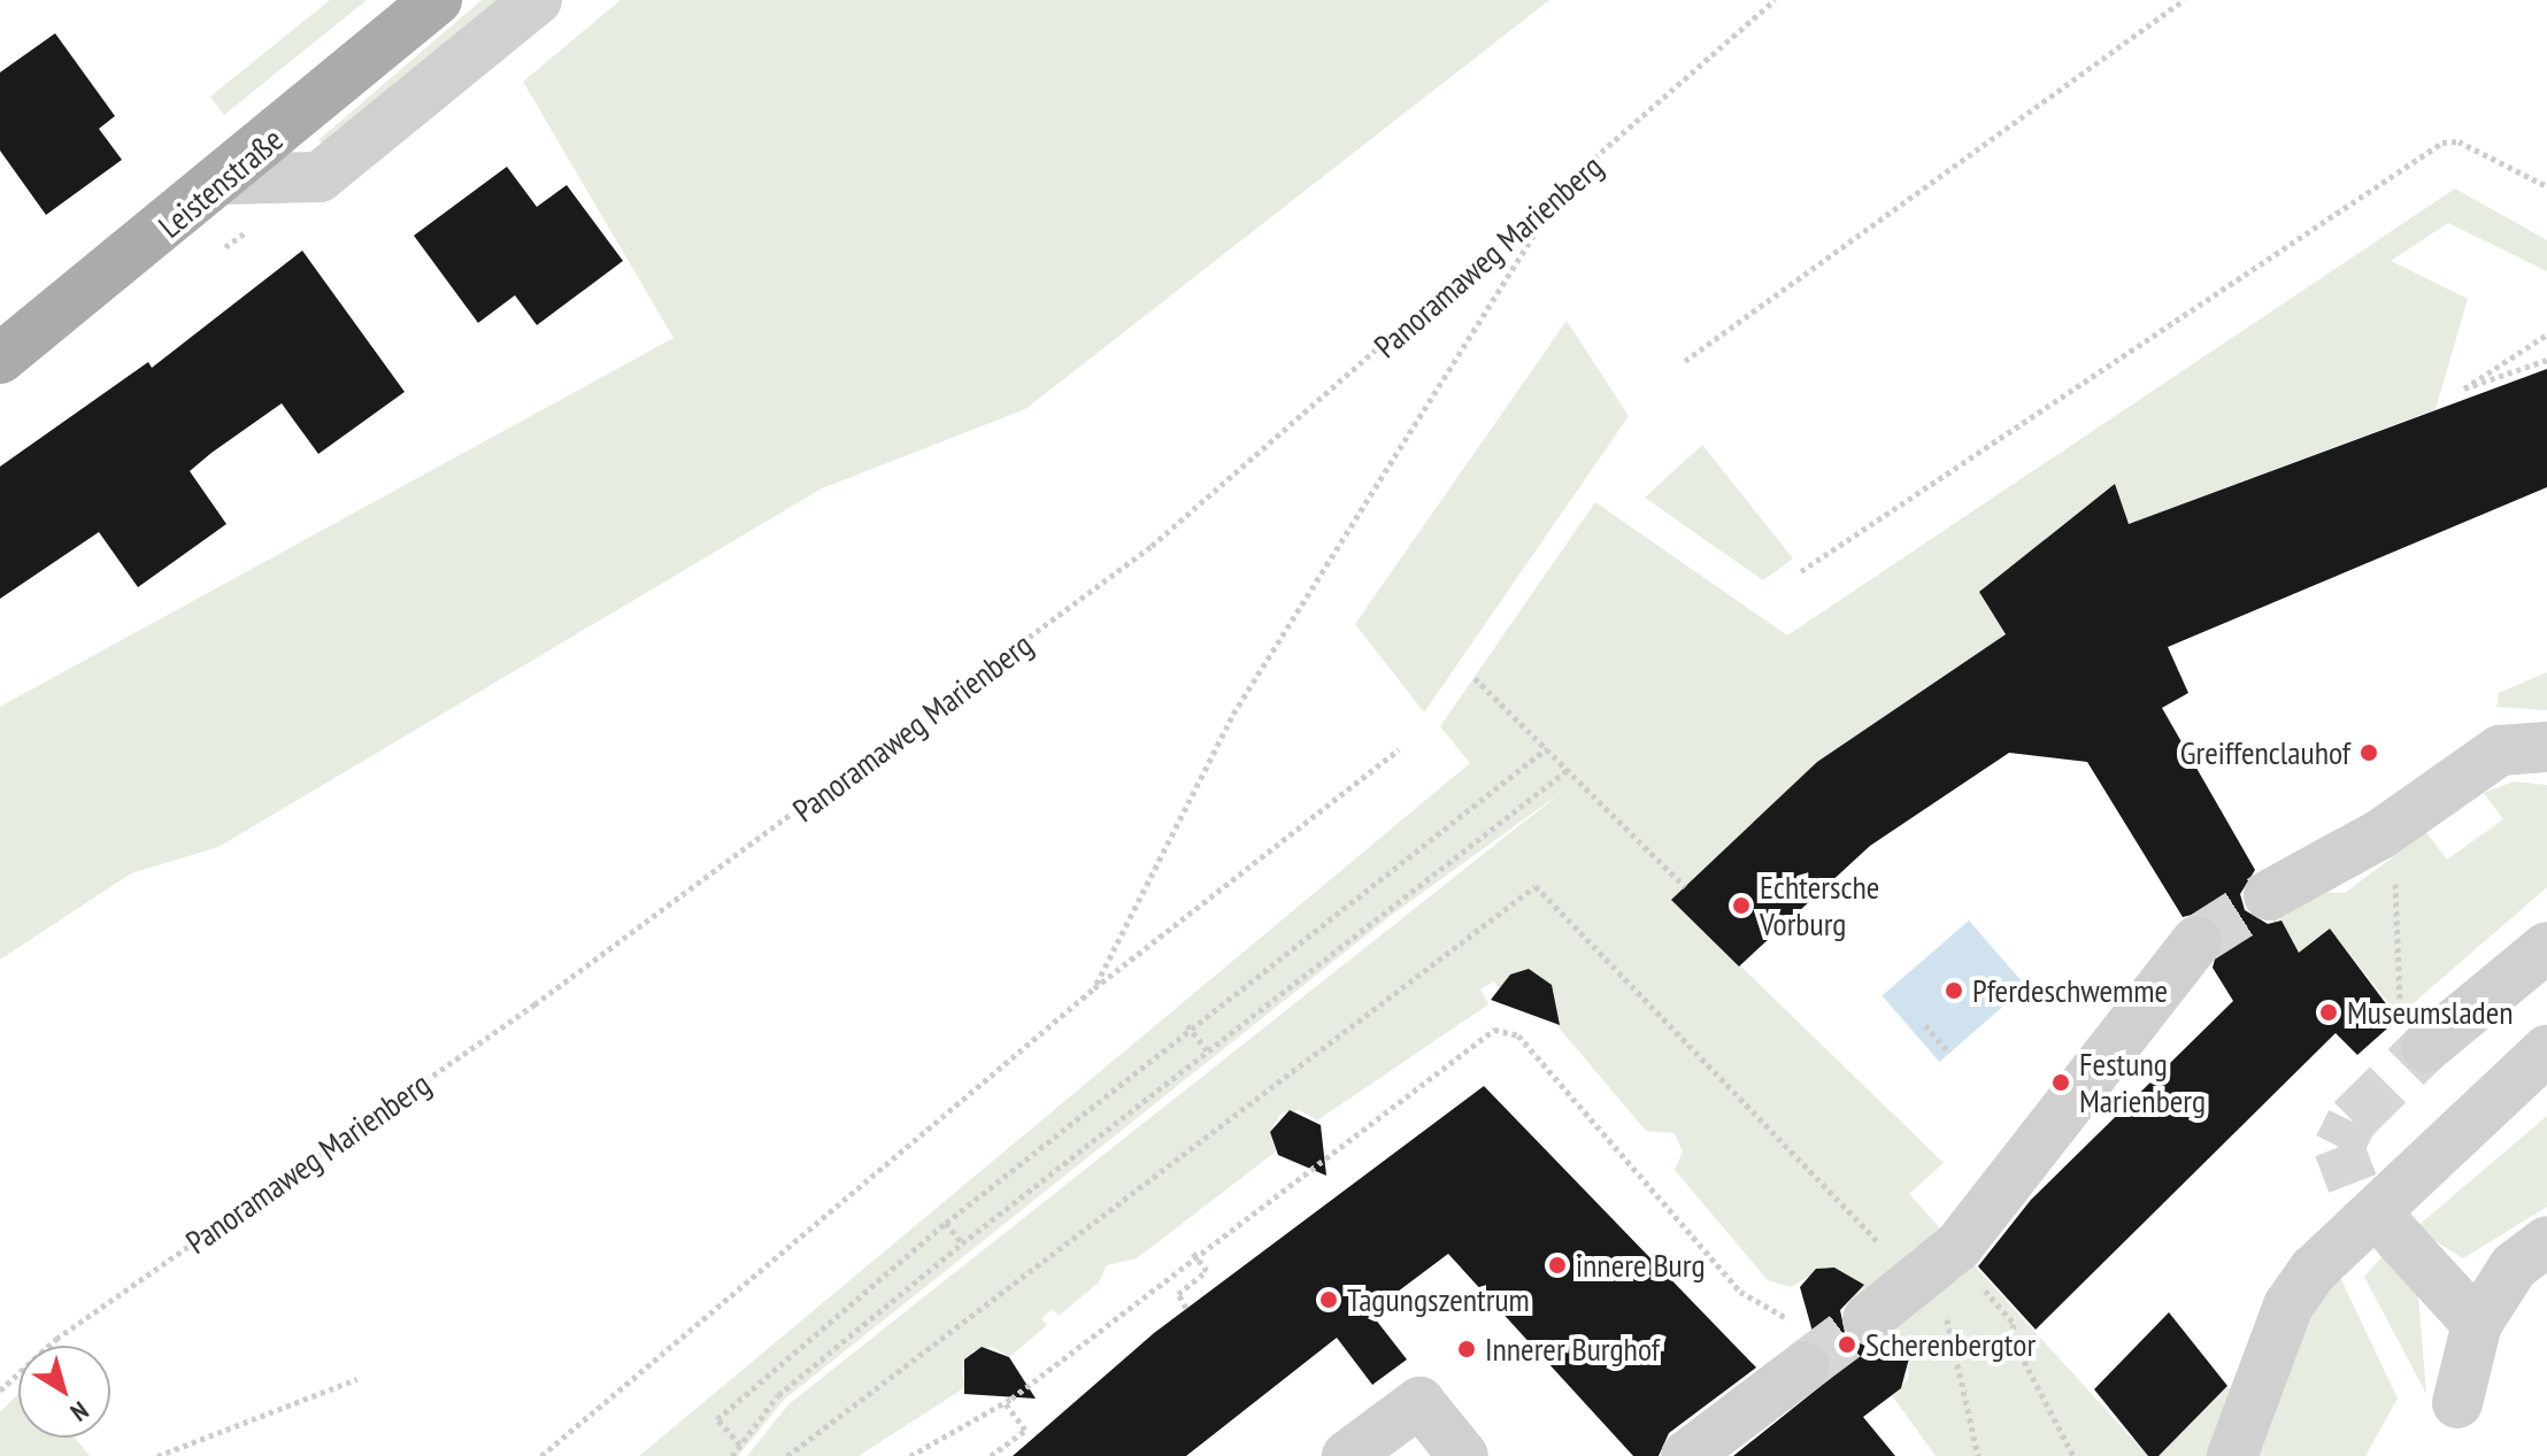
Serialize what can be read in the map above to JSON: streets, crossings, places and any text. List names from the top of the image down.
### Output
{
  "streets": {
    "main road": ["Leistenstraße"],
    "path": ["Panoramaweg Marienberg"]
  },
  "places": [
    "Greiffenclauhof",
    "Echtersche Vorburg",
    "Pferdeschwemme",
    "Museumsladen",
    "Festung Marienberg",
    "innere Burg",
    "Tagungszentrum",
    "Scherenbergtor",
    "Innerer Burghof"
  ],
  "north": "bottom right"
}
